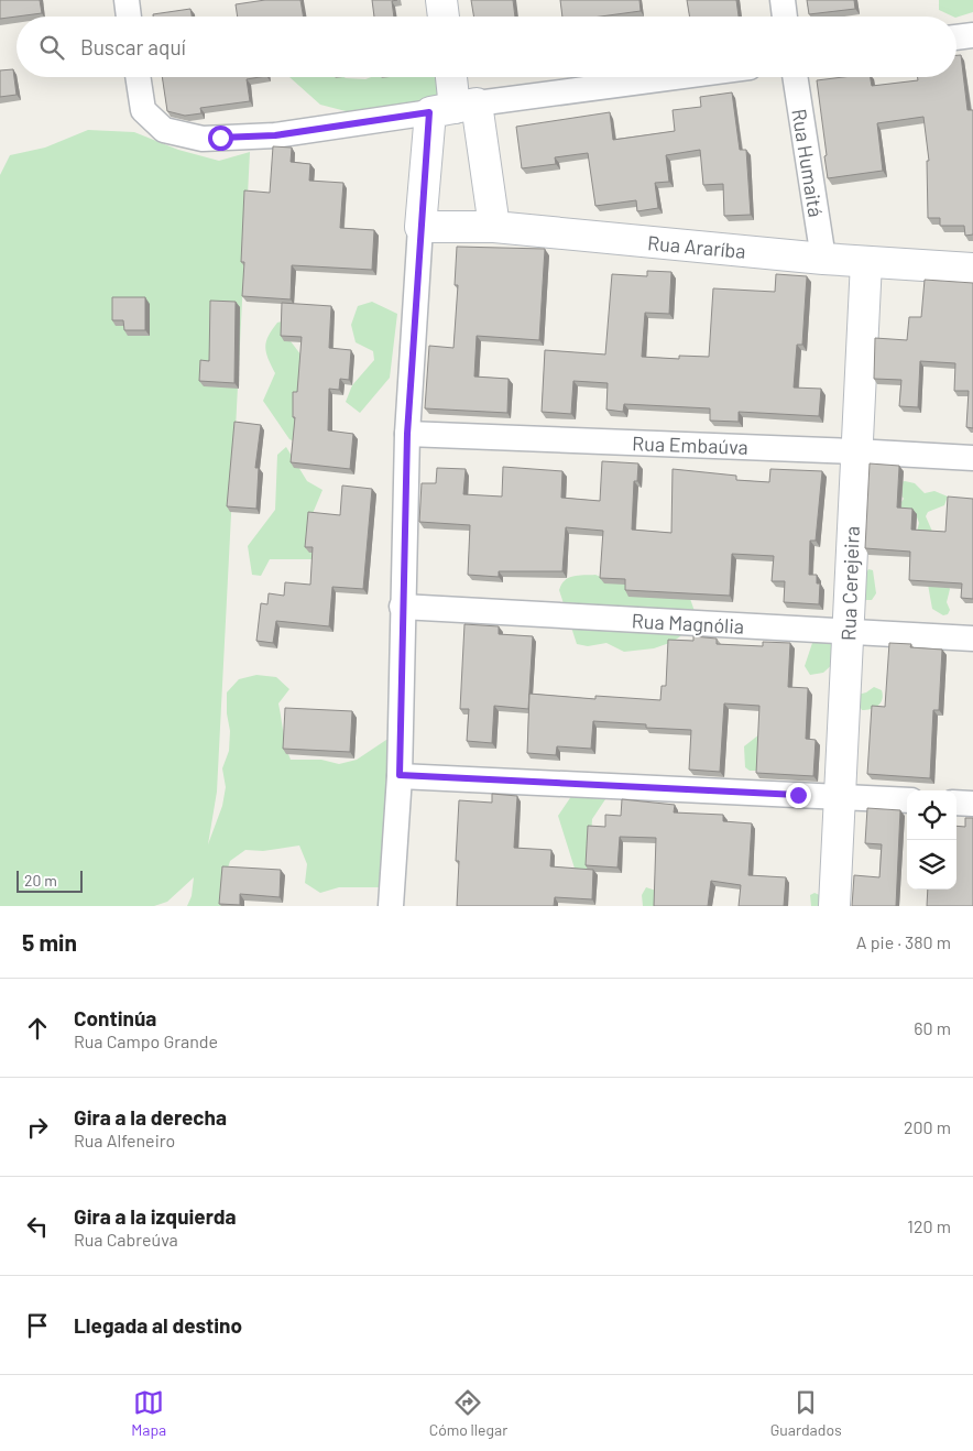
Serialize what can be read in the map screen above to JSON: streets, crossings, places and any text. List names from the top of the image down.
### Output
{
  "streets": {
    "street": [
      "Rua Humaitá",
      "Rua Araríba",
      "Rua Embaúva",
      "Rua Cerejeira",
      "Rua Magnólia"
    ]
  },
  "crossings": [
    ["Rua Humaitá", "Rua Araríba"],
    ["Rua Araríba", "Rua Cerejeira"],
    ["Rua Embaúva", "Rua Cerejeira"],
    ["Rua Cerejeira", "Rua Magnólia"]
  ],
  "scale_bar": "20 m",
  "page": {
    "search": "Buscar aquí",
    "scale": "20 m",
    "heading": ["5 min", "A pie · 380 m"],
    "list": [
      ["Continúa", "Rua Campo Grande", "60 m"],
      ["Gira a la derecha", "Rua Alfeneiro", "200 m"],
      ["Gira a la izquierda", "Rua Cabreúva", "120 m"],
      "Llegada al destino"
    ],
    "nav": ["Mapa", "Cómo llegar", "Guardados"]
  }
}
